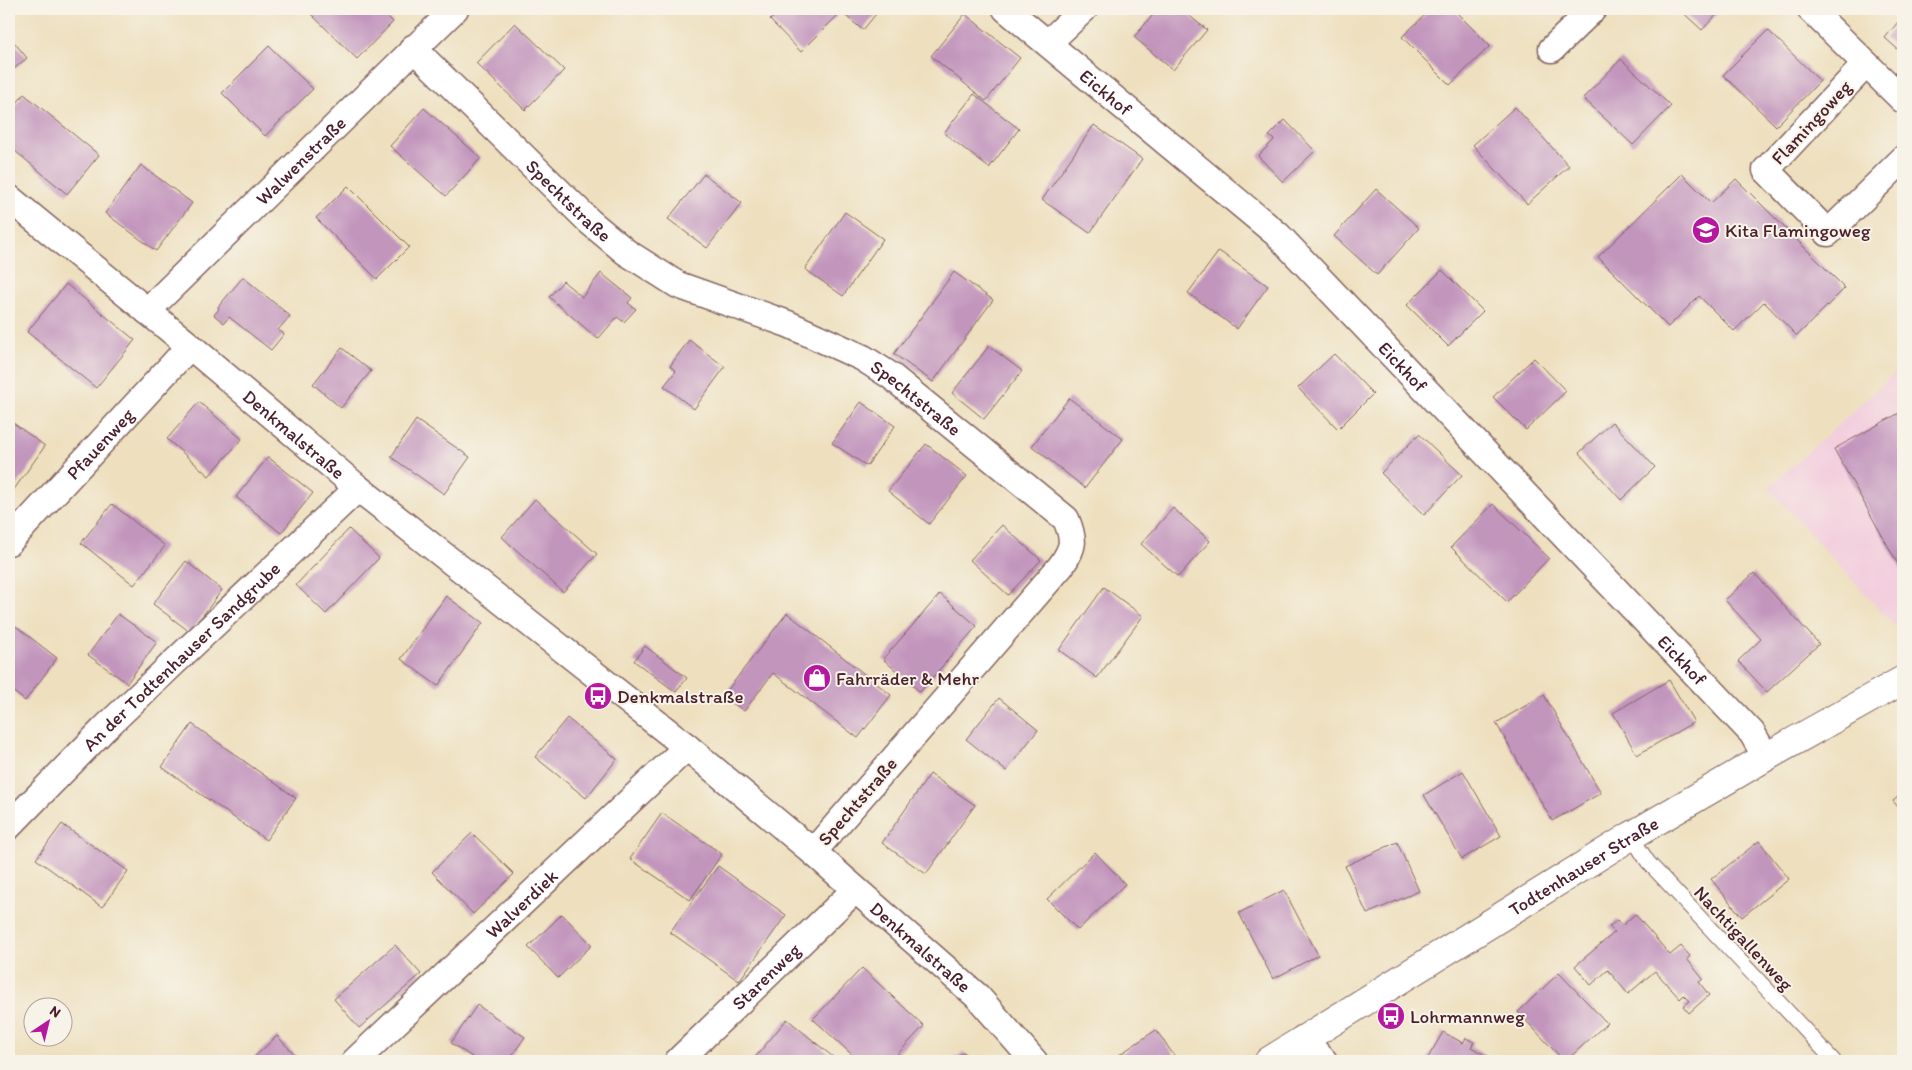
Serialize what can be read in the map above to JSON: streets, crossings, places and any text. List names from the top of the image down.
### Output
{
  "streets": {
    "main road": ["Todtenhauser Straße"],
    "street": [
      "Eickhof",
      "Flamingoweg",
      "Walwenstraße",
      "Spechtstraße",
      "Denkmalstraße",
      "Pfauenweg",
      "An der Todtenhauser Sandgrube",
      "Walverdiek",
      "Starenweg"
    ],
    "lane": ["Nachtigallenweg"]
  },
  "crossings": [
    ["Eickhof", "Todtenhauser Straße"],
    ["Walwenstraße", "Spechtstraße"],
    ["Walwenstraße", "Denkmalstraße"],
    ["Spechtstraße", "Denkmalstraße"],
    ["Denkmalstraße", "Pfauenweg"],
    ["Denkmalstraße", "An der Todtenhauser Sandgrube"],
    ["Denkmalstraße", "Walverdiek"],
    ["Denkmalstraße", "Starenweg"],
    ["Todtenhauser Straße", "Nachtigallenweg"]
  ],
  "places": {
    "school or university": ["Kita Flamingoweg"],
    "shop": ["Fahrräder & Mehr"],
    "bus stop": ["Denkmalstraße", "Lohrmannweg"]
  },
  "north": "top right"
}
